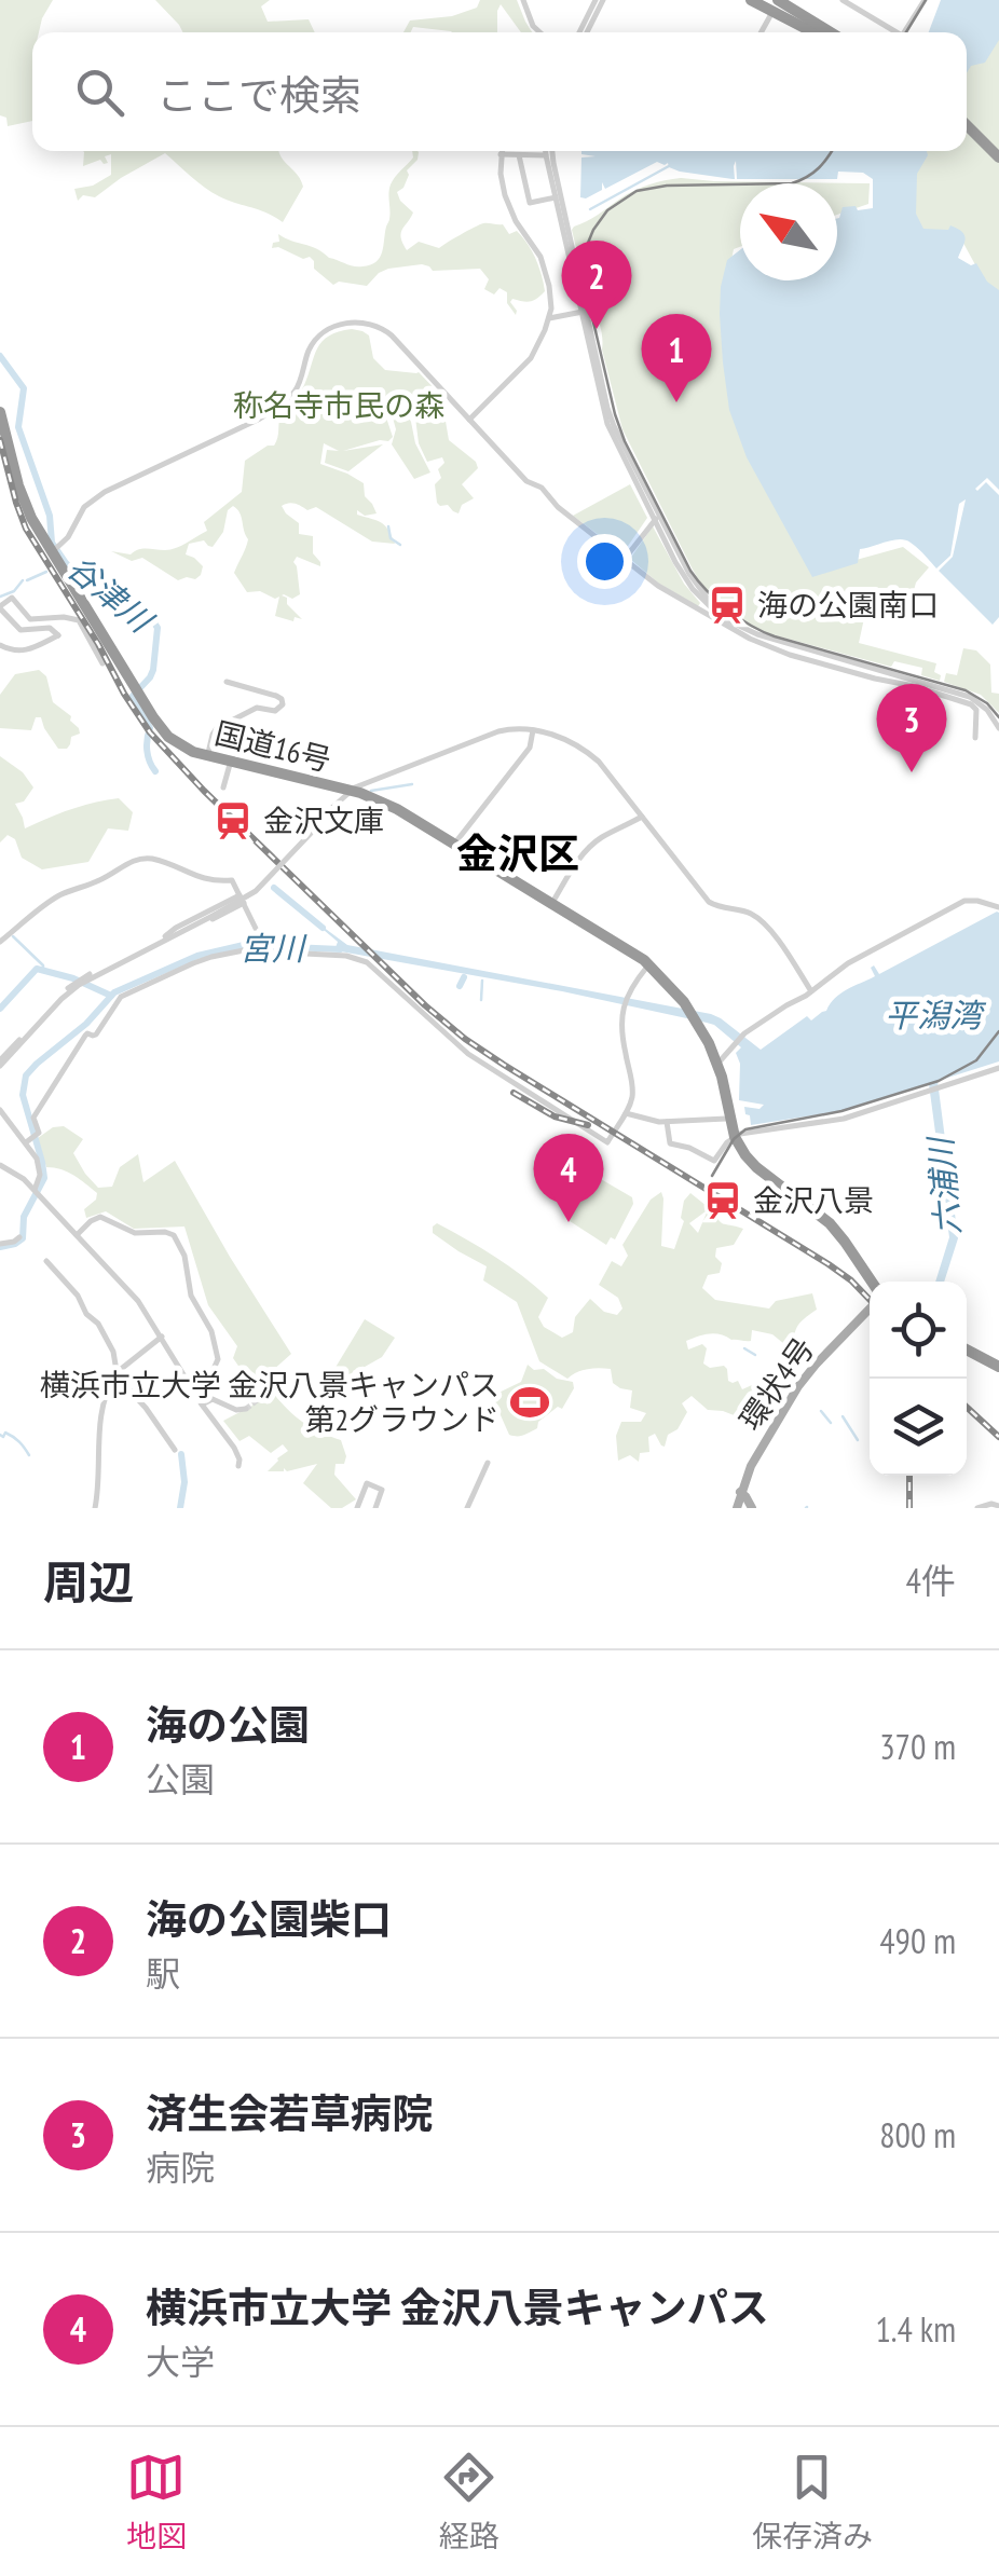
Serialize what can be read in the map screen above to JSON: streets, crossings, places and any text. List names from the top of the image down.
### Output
{
  "streets": {
    "highway": ["国道16号"],
    "main road": ["環状4号"]
  },
  "districts": ["金沢区"],
  "water": [
    "谷津川",
    "宮川",
    "平潟湾",
    "六浦川"
  ],
  "parks": ["称名寺市民の森"],
  "places": {
    "station": ["海の公園南口", "金沢文庫", "金沢八景"],
    "sports": ["横浜市立大学 金沢八景キャンパス 第2グラウンド"]
  },
  "north": "top left",
  "page": {
    "search": "ここで検索",
    "pins": [
      "2",
      "1",
      "3",
      "4"
    ],
    "heading": ["周辺", "4件"],
    "list": [
      {
        "mark": "1",
        "name": "海の公園",
        "note": "公園",
        "value": "370 m"
      },
      {
        "mark": "2",
        "name": "海の公園柴口",
        "note": "駅",
        "value": "490 m"
      },
      {
        "mark": "3",
        "name": "済生会若草病院",
        "note": "病院",
        "value": "800 m"
      },
      {
        "mark": "4",
        "name": "横浜市立大学 金沢八景キャンパス",
        "note": "大学",
        "value": "1.4 km"
      }
    ],
    "nav": ["地図", "経路", "保存済み"]
  }
}
